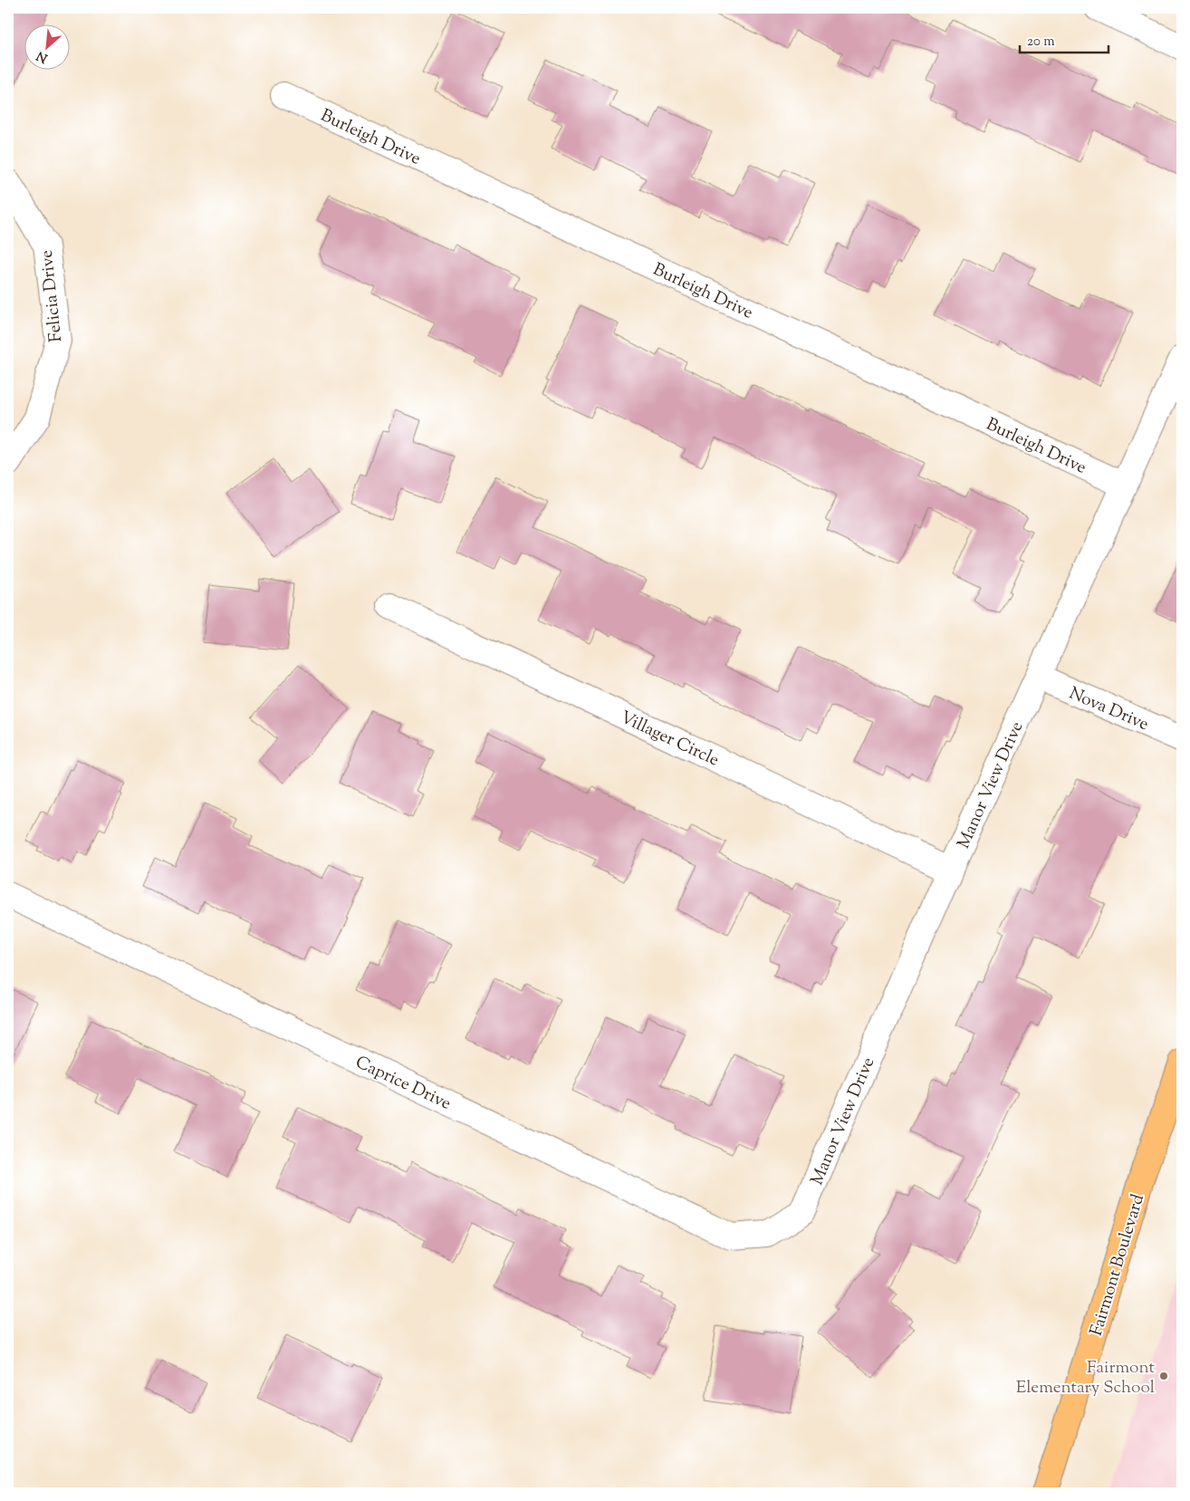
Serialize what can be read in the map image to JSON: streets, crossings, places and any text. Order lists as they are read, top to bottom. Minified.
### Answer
{"streets":{"main road":["Fairmont Boulevard"],"street":["Burleigh Drive","Felicia Drive","Nova Drive","Villager Circle","Manor View Drive","Caprice Drive"]},"crossings":[["Burleigh Drive","Manor View Drive"],["Nova Drive","Manor View Drive"],["Villager Circle","Manor View Drive"],["Manor View Drive","Caprice Drive"]],"places":["Fairmont Elementary School"],"scale_bar":"20 m","north":"bottom left"}
